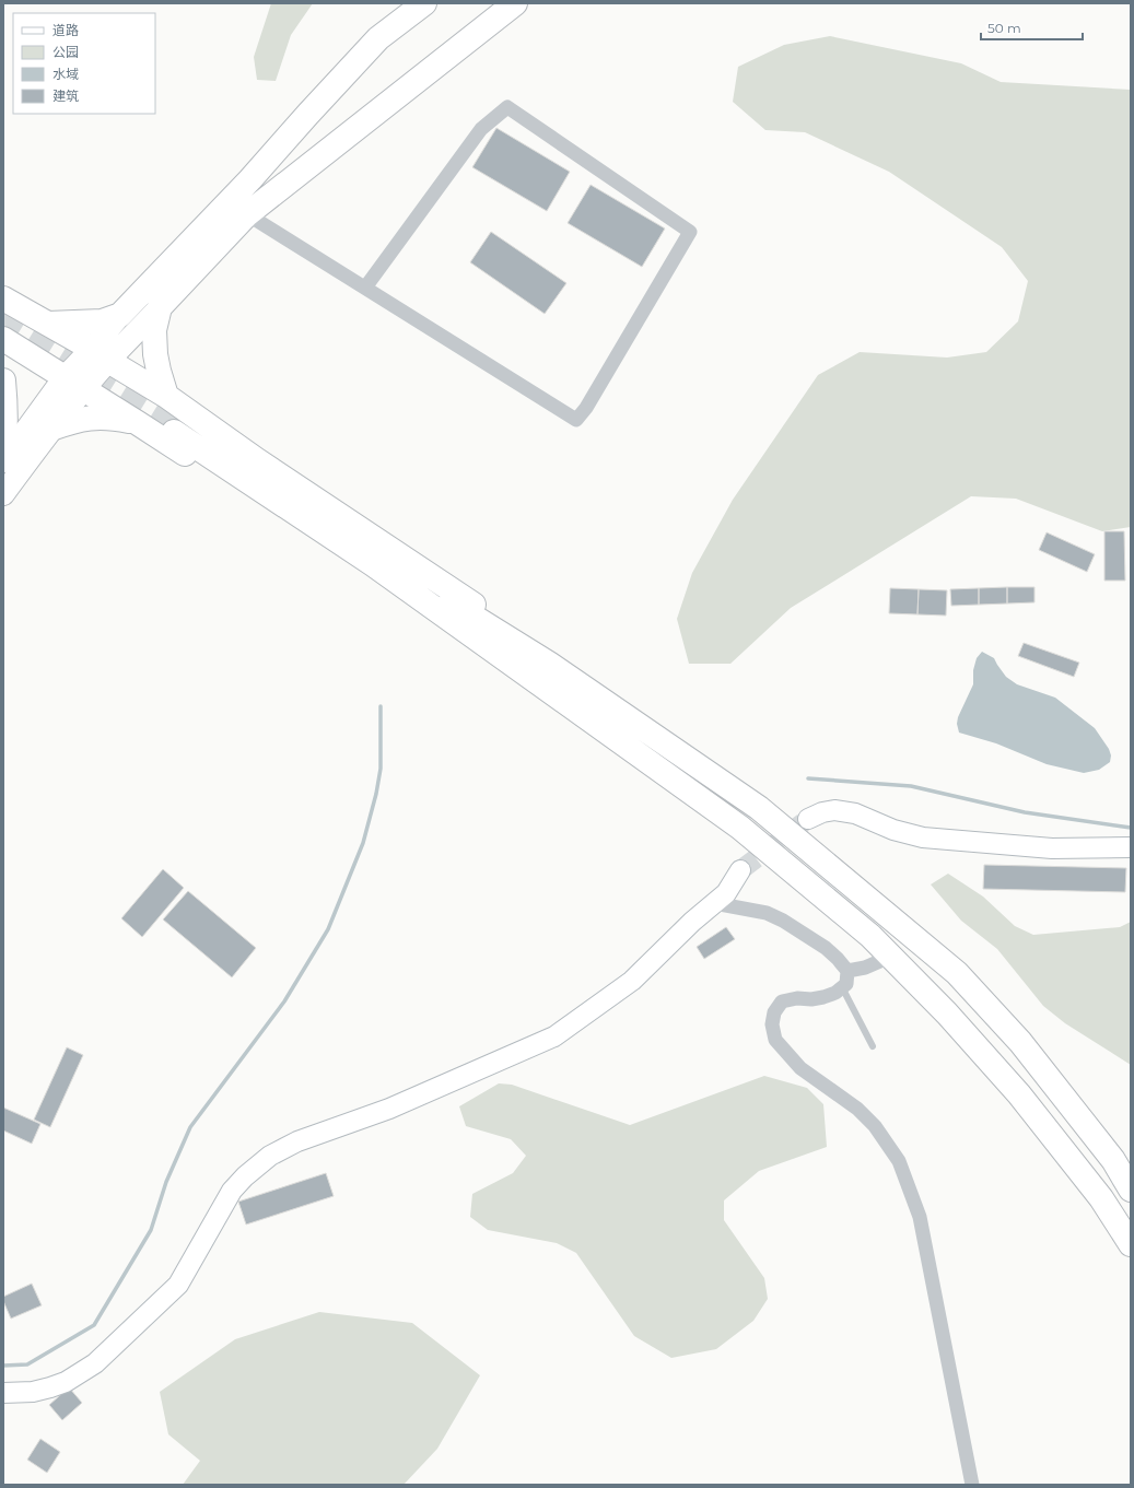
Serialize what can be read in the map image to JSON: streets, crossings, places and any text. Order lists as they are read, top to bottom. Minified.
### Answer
{"legend":["道路","公园","水域","建筑"],"scale_bar":"50 m"}
